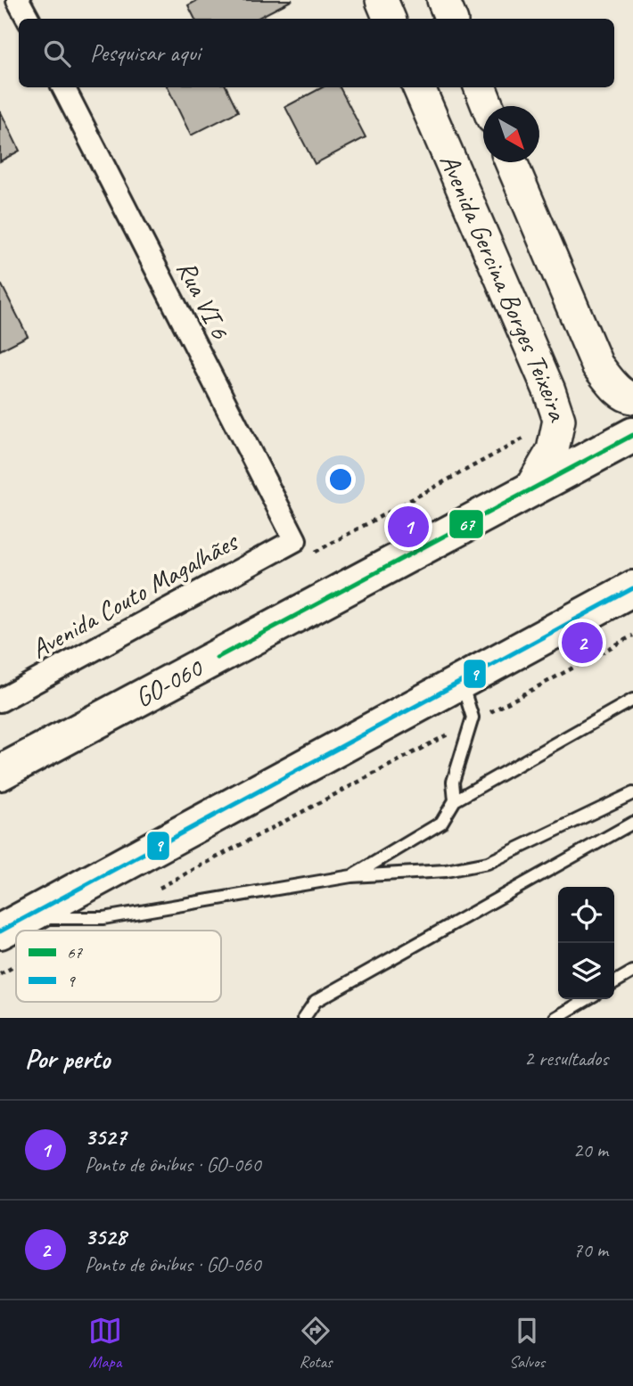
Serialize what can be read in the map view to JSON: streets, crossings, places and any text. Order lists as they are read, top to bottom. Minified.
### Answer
{"streets":{"main road":["Avenida Gercina Borges Teixeira","GO-060"],"street":["Rua VI 6","Avenida Couto Magalhães"]},"crossings":[["Avenida Gercina Borges Teixeira","GO-060"],["Rua VI 6","Avenida Couto Magalhães"]],"lines":["transit line 67","transit line 9"],"legend":["67","9"],"north":"bottom right","page":{"search":"Pesquisar aqui","pins":["1","2"],"heading":["Por perto","2 resultados"],"list":[{"mark":"1","name":"3527","note":"Ponto de ônibus · GO-060","value":"20 m"},{"mark":"2","name":"3528","note":"Ponto de ônibus · GO-060","value":"70 m"}],"nav":["Mapa","Rotas","Salvos"]}}
